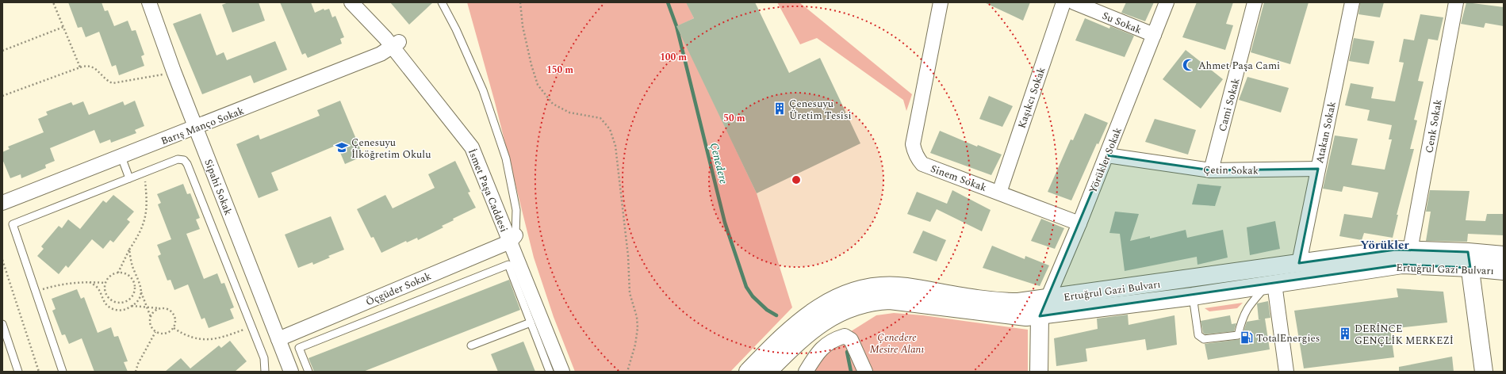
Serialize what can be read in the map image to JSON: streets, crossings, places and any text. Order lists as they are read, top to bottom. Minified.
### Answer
{"streets":{"main road":["Ertuğrul Gazi Bulvarı"],"street":["Su Sokak","Kaşıkcı Sokak","Cami Sokak","Barış Manço Sokak","Cenk Sokak","Atakan Sokak","Yörükler Sokak","Çetin Sokak","Sinem Sokak","Sipahi Sokak","İsmet Paşa Caddesi","Öçgüder Sokak"]},"crossings":[["Su Sokak","Yörükler Sokak"],["Kaşıkcı Sokak","Sinem Sokak"],["Cami Sokak","Çetin Sokak"],["Barış Manço Sokak","Sipahi Sokak"],["Barış Manço Sokak","İsmet Paşa Caddesi"],["Cenk Sokak","Ertuğrul Gazi Bulvarı"],["Atakan Sokak","Çetin Sokak"],["Atakan Sokak","Ertuğrul Gazi Bulvarı"],["Yörükler Sokak","Çetin Sokak"],["Yörükler Sokak","Sinem Sokak"],["Yörükler Sokak","Ertuğrul Gazi Bulvarı"],["Sipahi Sokak","Öçgüder Sokak"],["İsmet Paşa Caddesi","Öçgüder Sokak"]],"districts":["Yörükler"],"water":["Çenedere"],"parks":["Çenedere Mesire Alanı"],"places":{"mosque":["Ahmet Paşa Cami"],"building":["Çenesuyu Üretim Tesisi","DERİNCE GENÇLİK MERKEZİ"],"school or university":["Çenesuyu İlköğretim Okulu"],"fuel station":["TotalEnergies"]},"rings":["100 m","150 m","50 m"]}
